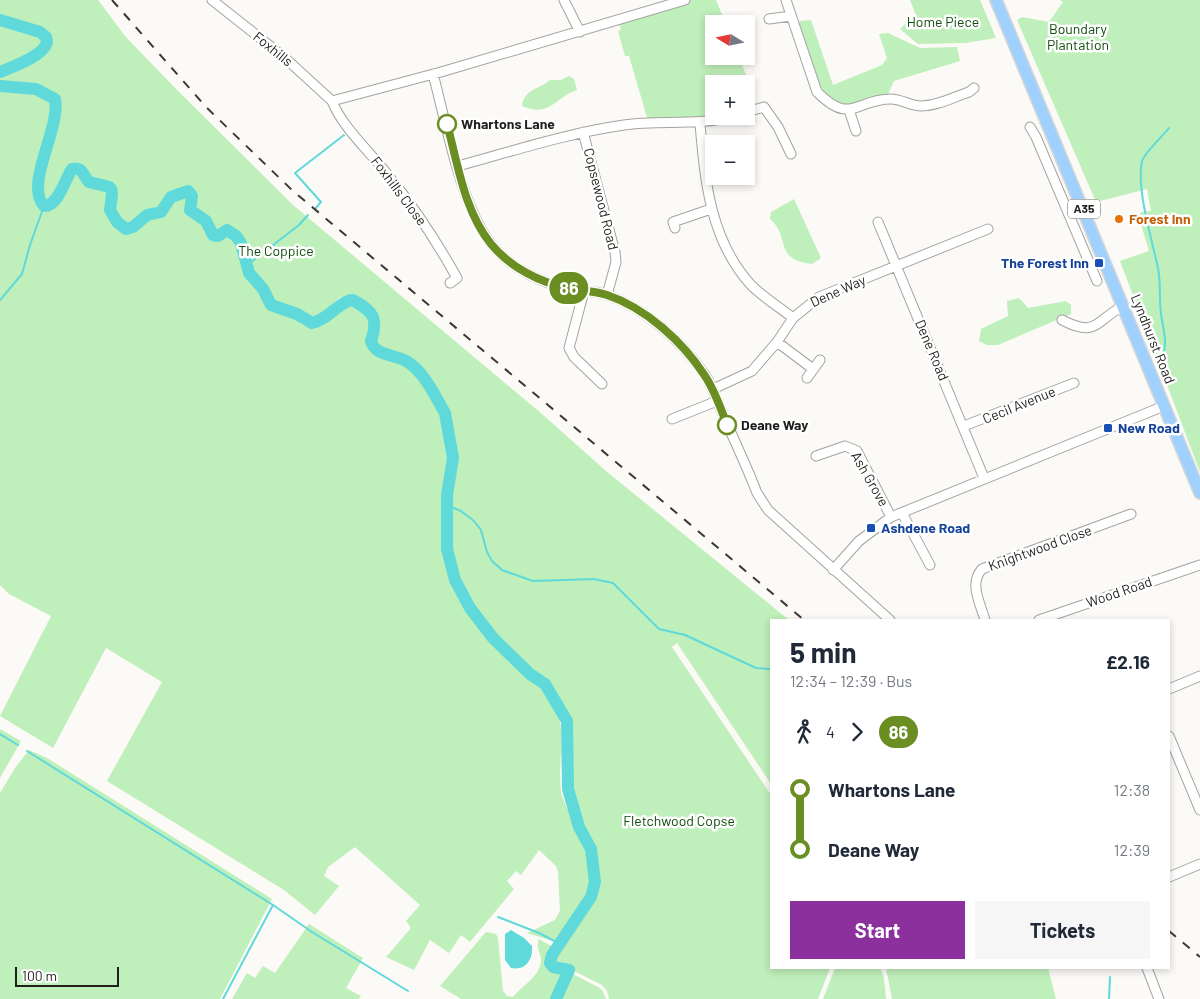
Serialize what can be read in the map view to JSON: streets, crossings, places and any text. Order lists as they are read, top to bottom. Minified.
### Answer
{"streets":{"main road":["A35","Lyndhurst Road"],"street":["Foxhills","Foxhills Close","Copsewood Road","Dene Way","Dene Road","Cecil Avenue","Ash Grove","Knightwood Close","Wood Road"]},"crossings":[["Foxhills","Foxhills Close"],["Dene Way","Dene Road"],["Dene Road","Cecil Avenue"]],"parks":["Home Piece","Boundary Plantation","The Coppice","Fletchwood Copse"],"places":{"other":["Whartons Lane","Forest Inn","Deane Way"],"transit":["The Forest Inn","New Road","Ashdene Road"]},"lines":["bus line 86"],"scale_bar":"100 m","north":"left","page":{"on_map":"86","map_buttons":["+","−"],"heading":["5 min","12:34 – 12:39 · Bus","£2.16"],"legs":["4","86"],"list":[{"name":"Whartons Lane","value":"12:38"},{"name":"Deane Way","value":"12:39"}],"buttons":["Start","Tickets"],"scale":"100 m"}}
